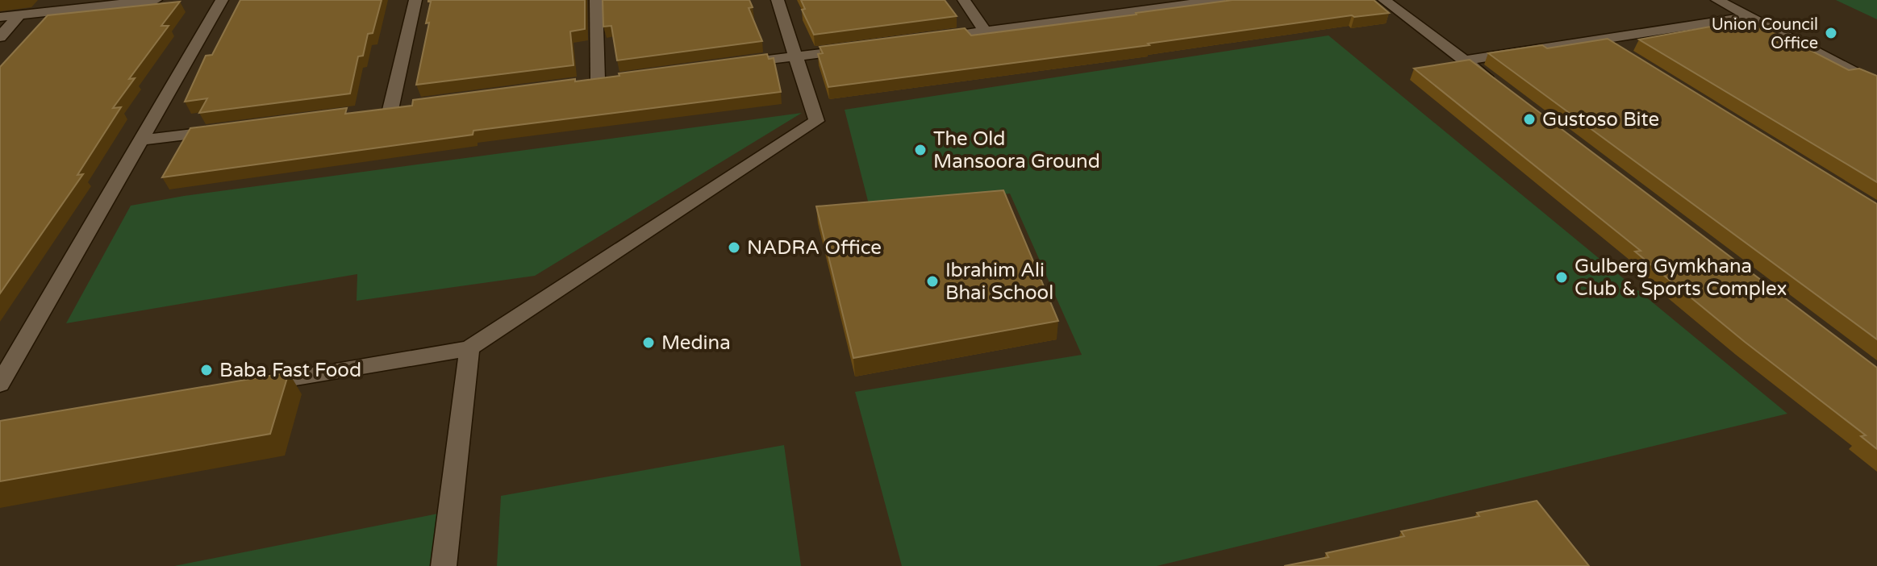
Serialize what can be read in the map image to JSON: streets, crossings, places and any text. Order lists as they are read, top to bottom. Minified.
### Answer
{"places":["Union Council Office","Gustoso Bite","The Old Mansoora Ground","NADRA Office","Gulberg Gymkhana Club & Sports Complex","Ibrahim Ali Bhai School","Medina","Baba Fast Food"]}
